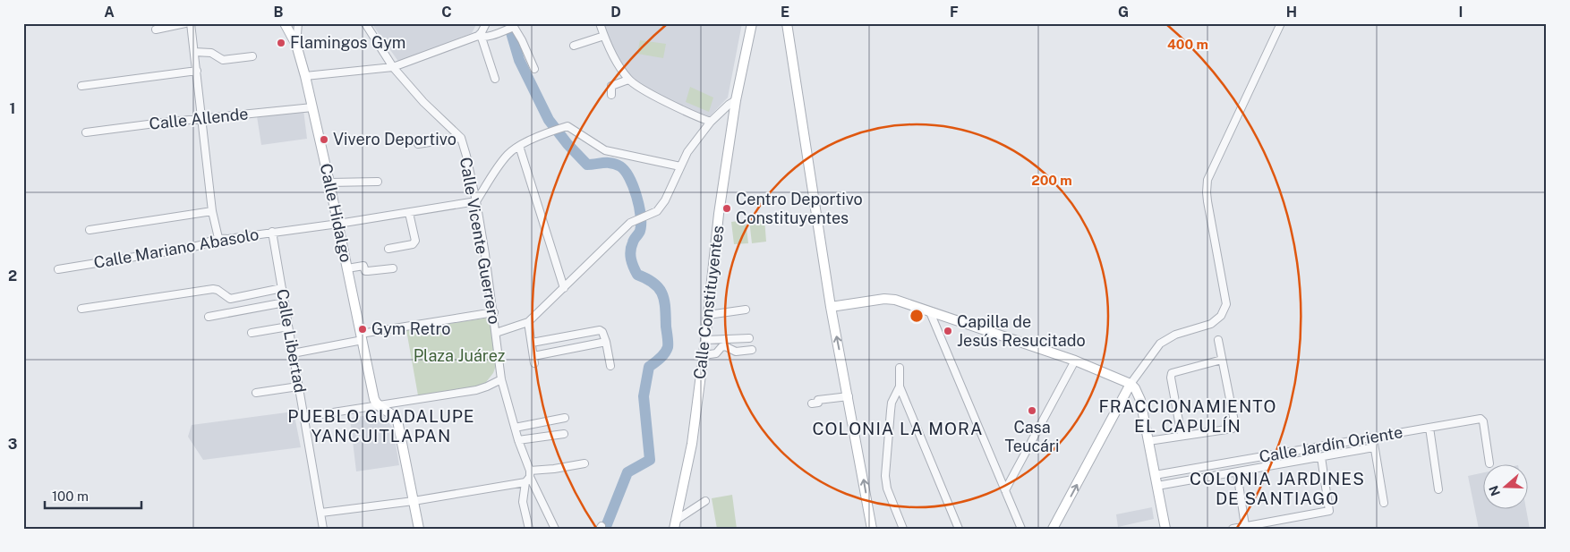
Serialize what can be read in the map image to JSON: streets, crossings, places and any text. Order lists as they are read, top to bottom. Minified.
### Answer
{"streets":{"main road":["Calle Hidalgo","Calle Constituyentes"],"street":["Calle Allende","Calle Vicente Guerrero","Calle Mariano Abasolo","Calle Libertad","Calle Jardín Oriente"]},"crossings":[["Calle Allende","Calle Hidalgo"],["Calle Hidalgo","Calle Mariano Abasolo"],["Calle Vicente Guerrero","Calle Mariano Abasolo"],["Calle Mariano Abasolo","Calle Libertad"]],"districts":["FRACCIONAMIENTO EL CAPULÍN","PUEBLO GUADALUPE YANCUITLAPAN","COLONIA LA MORA","COLONIA JARDINES DE SANTIAGO"],"parks":["Plaza Juárez"],"places":["Flamingos Gym","Vivero Deportivo","Centro Deportivo Constituyentes","Gym Retro","Capilla de Jesús Resucitado","Casa Teucári"],"scale_bar":"100 m","north":"left","grid":{"columns":["A","B","C","D","E","F","G","H","I"],"rows":["1","2","3"]},"rings":["400 m","200 m"]}
